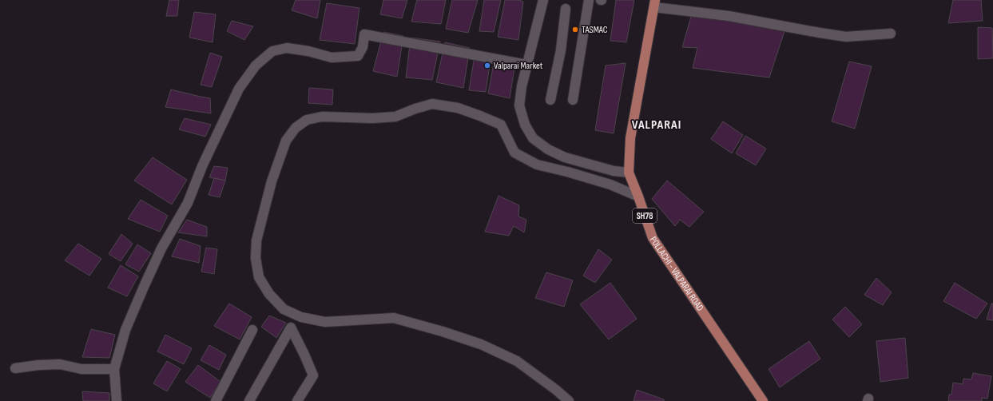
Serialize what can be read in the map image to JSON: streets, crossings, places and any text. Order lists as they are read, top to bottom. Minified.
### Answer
{"streets":{"main road":["SH78","POLLACHI - VALPARAI ROAD"]},"districts":["VALPARAI"],"places":["TASMAC","Valparai Market"]}
